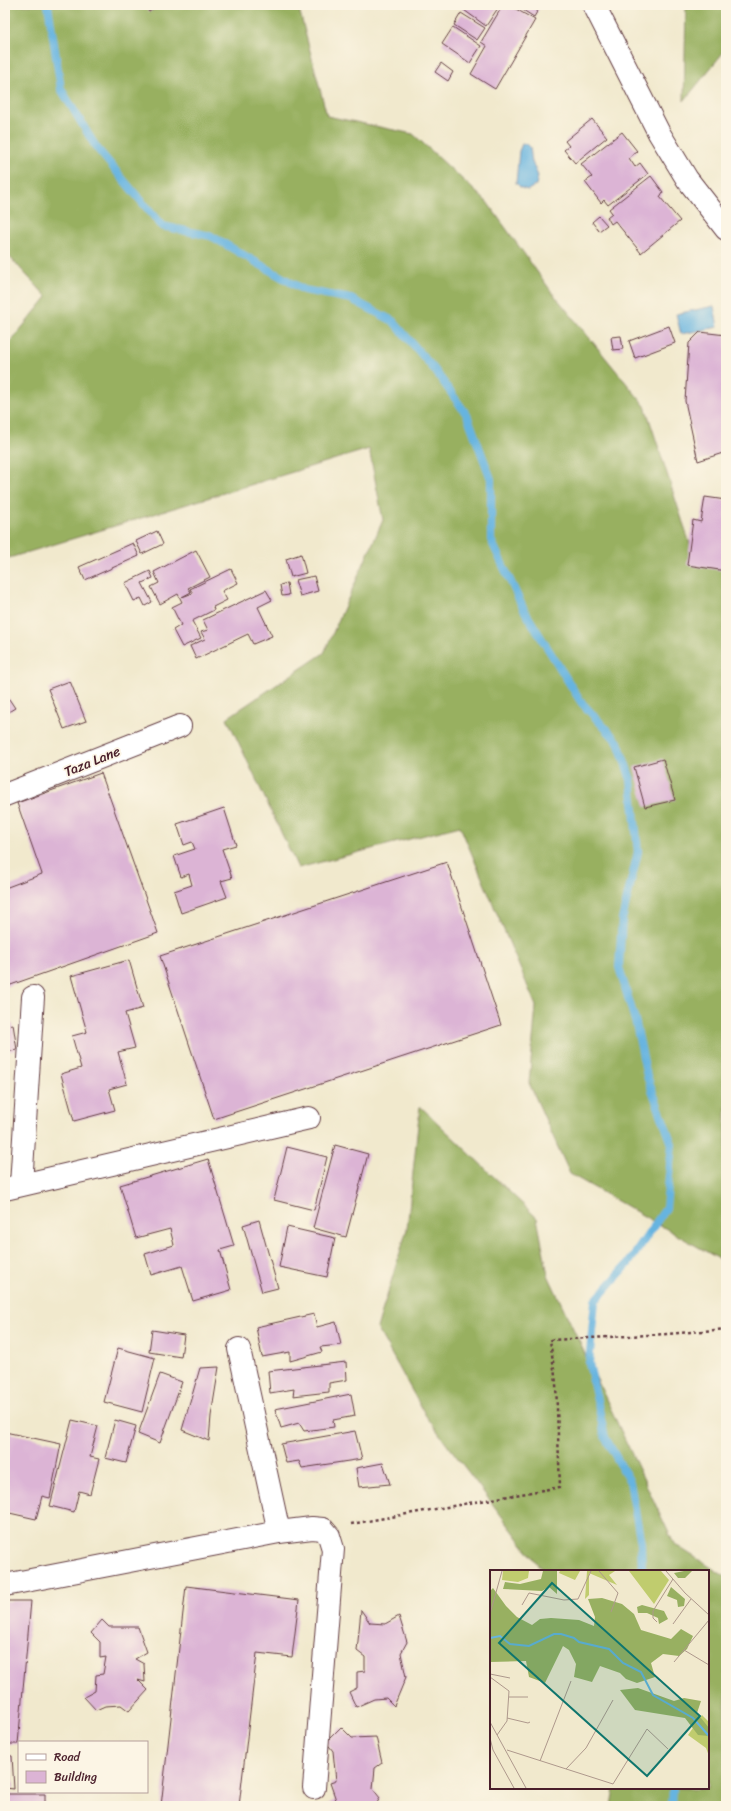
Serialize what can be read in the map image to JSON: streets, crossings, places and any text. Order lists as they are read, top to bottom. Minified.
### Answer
{"streets":{"street":["Taza Lane"]},"legend":["Road","Building"]}
